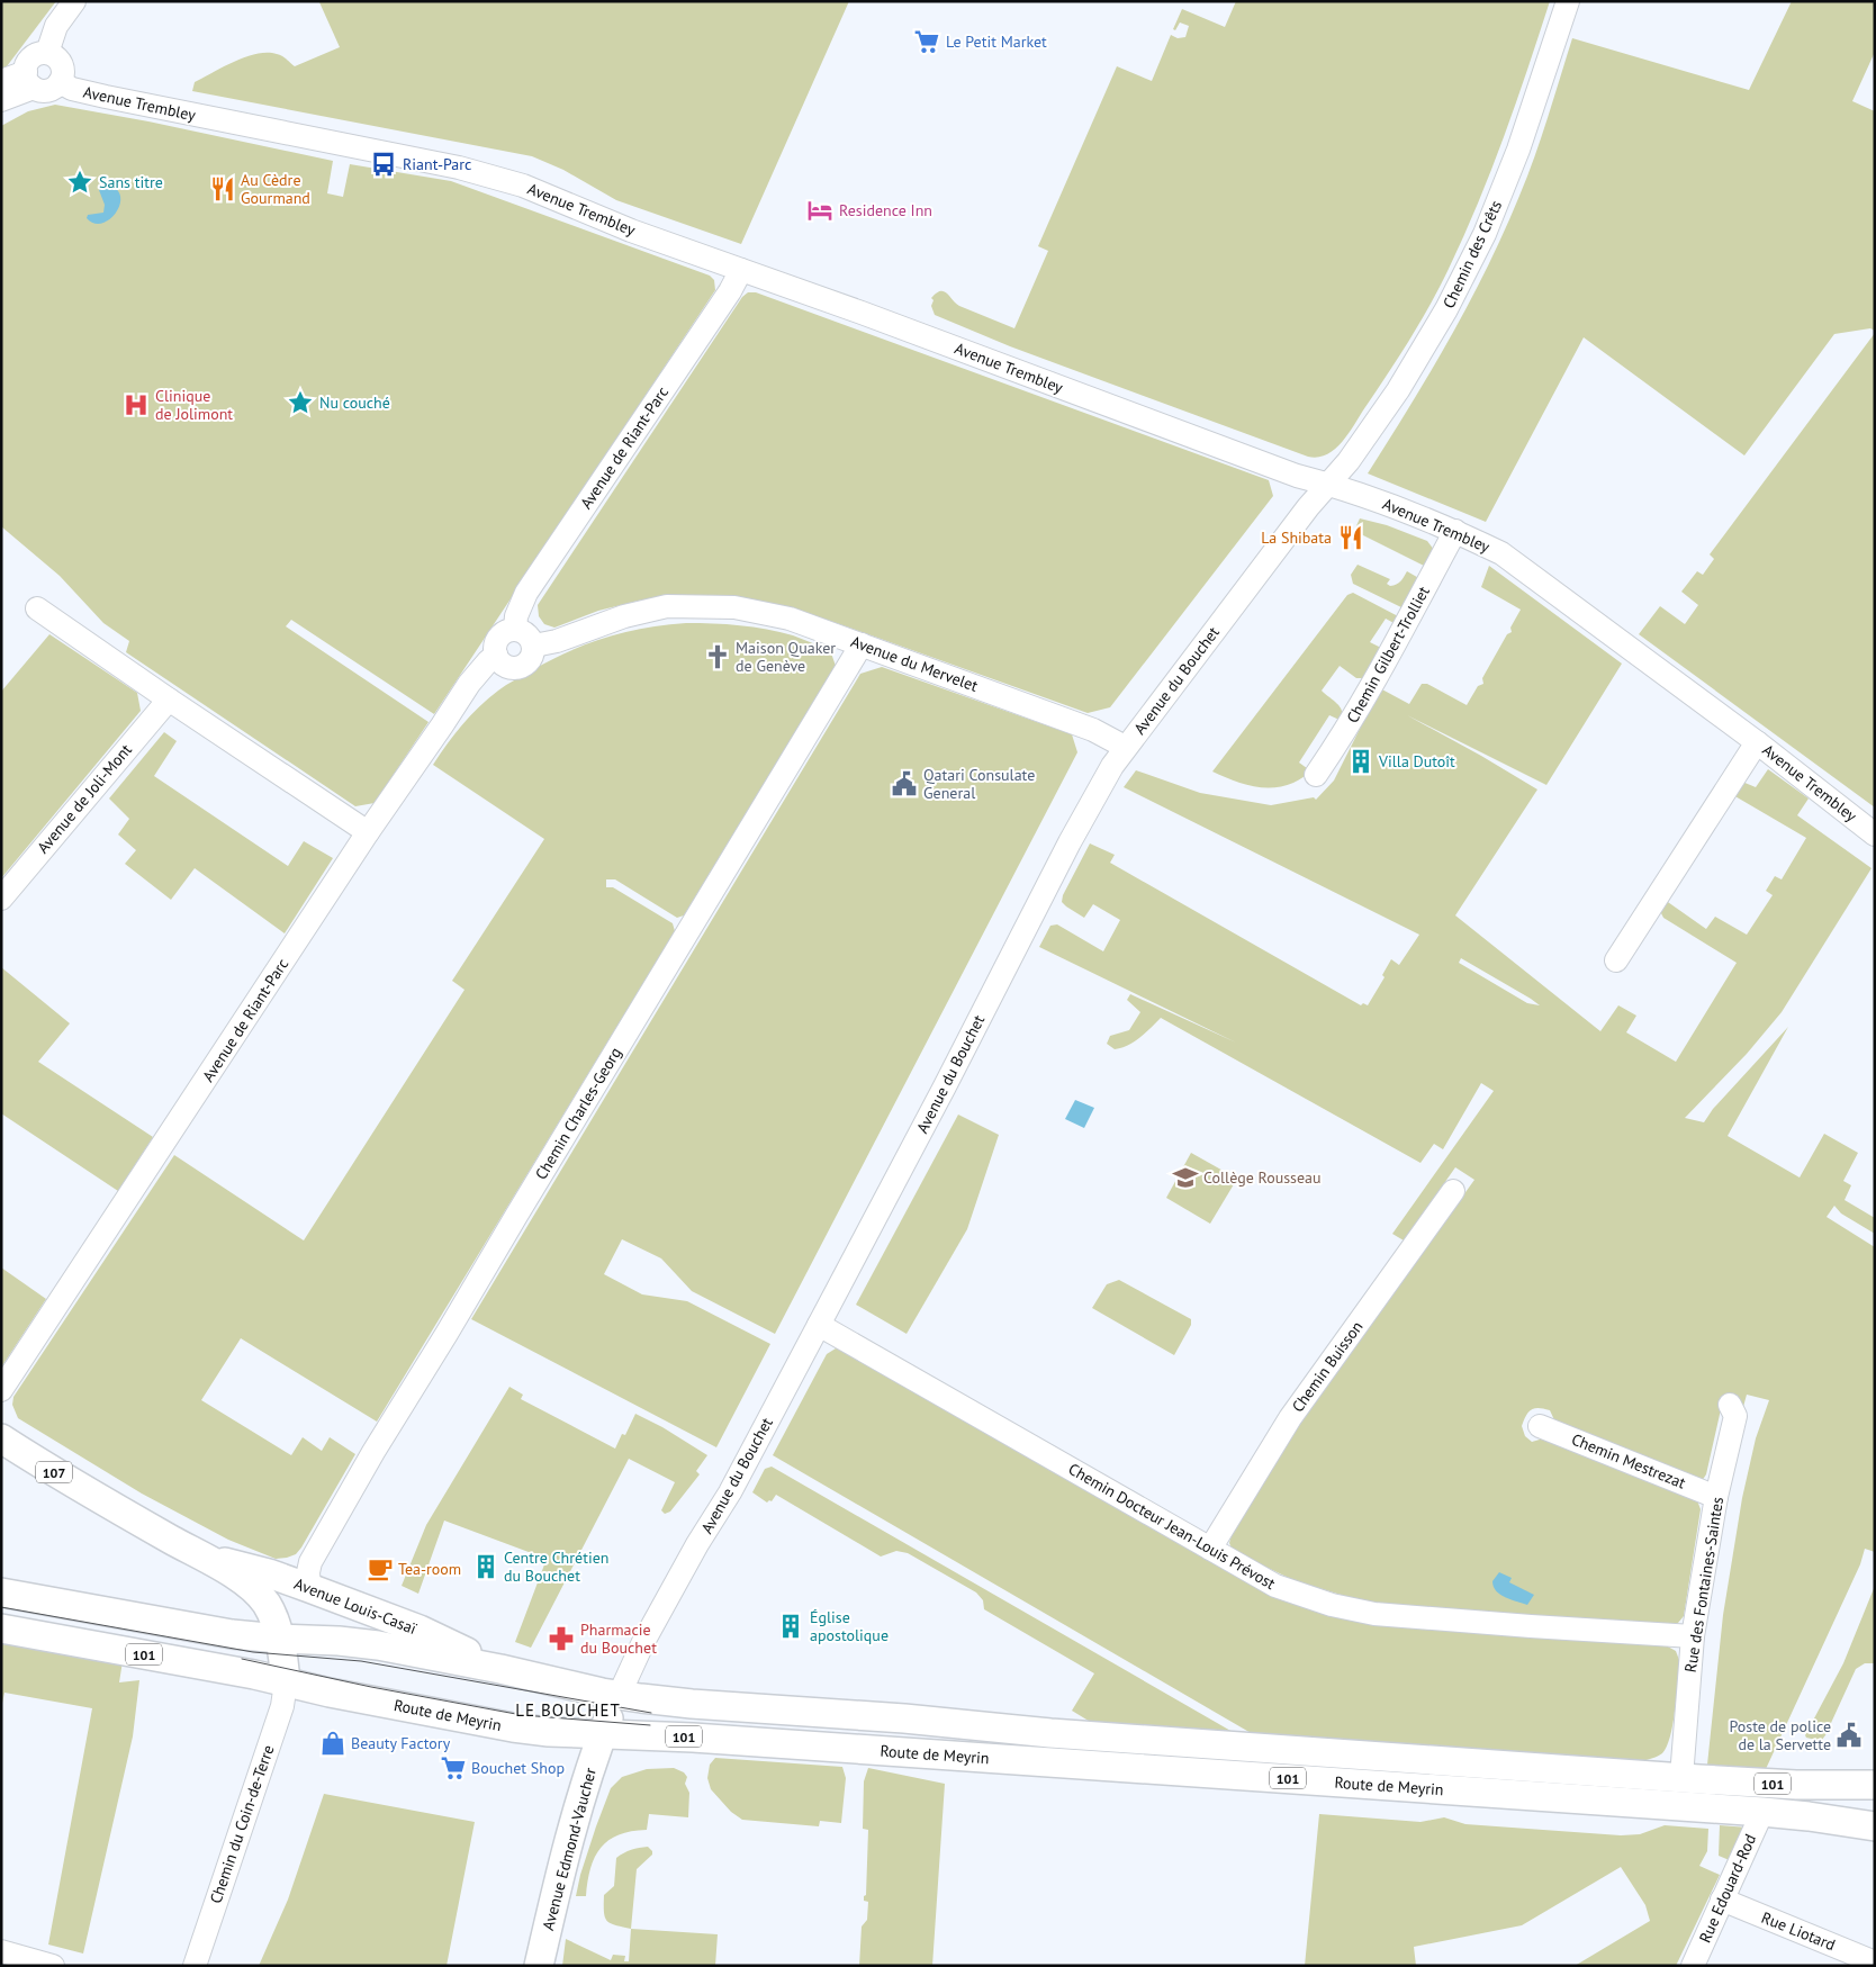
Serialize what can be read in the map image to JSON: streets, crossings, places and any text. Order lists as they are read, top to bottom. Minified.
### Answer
{"streets":{"main road":["107","Avenue Louis-Casaï","101","Route de Meyrin","Avenue Edmond-Vaucher"],"street":["Avenue Trembley","Chemin des Crêts","Avenue de Riant-Parc","Chemin Gilbert-Trolliet","Avenue du Mervelet","Avenue du Bouchet","Avenue de Joli-Mont","Chemin Charles-Georg","Chemin Buisson","Chemin Mestrezat","Chemin Docteur Jean-Louis Prévost","Rue des Fontaines-Saintes","Chemin du Coin-de-Terre","Rue Edouard-Rod","Rue Liotard"]},"crossings":[["Avenue Trembley","Chemin des Crêts"],["Avenue Trembley","Avenue de Riant-Parc"],["Avenue Trembley","Chemin Gilbert-Trolliet"],["Avenue Trembley","Avenue du Bouchet"],["Chemin des Crêts","Avenue du Bouchet"],["Avenue de Riant-Parc","Avenue du Mervelet"],["Avenue du Mervelet","Avenue du Bouchet"],["Avenue du Mervelet","Chemin Charles-Georg"],["Avenue du Bouchet","Chemin Docteur Jean-Louis Prévost"],["Avenue du Bouchet","Route de Meyrin"],["Avenue du Bouchet","Avenue Edmond-Vaucher"],["Chemin Charles-Georg","Avenue Louis-Casaï"],["Chemin Buisson","Chemin Docteur Jean-Louis Prévost"],["Chemin Mestrezat","Rue des Fontaines-Saintes"],["Chemin Docteur Jean-Louis Prévost","Rue des Fontaines-Saintes"],["Rue des Fontaines-Saintes","Route de Meyrin"],["Avenue Louis-Casaï","Route de Meyrin"],["Avenue Louis-Casaï","Chemin du Coin-de-Terre"],["Route de Meyrin","Chemin du Coin-de-Terre"],["Route de Meyrin","Avenue Edmond-Vaucher"],["Route de Meyrin","Rue Edouard-Rod"],["Rue Edouard-Rod","Rue Liotard"]],"districts":["LE BOUCHET"],"places":{"supermarket":["Le Petit Market","Bouchet Shop"],"bus stop":["Riant-Parc"],"place":["Sans titre","Nu couché"],"restaurant":["Au Cèdre Gourmand","La Shibata"],"hotel":["Residence Inn"],"hospital":["Clinique de Jolimont"],"church":["Maison Quaker de Genève"],"building":["Villa Dutoît","Centre Chrétien du Bouchet","Église apostolique"],"public building":["Qatari Consulate General","Poste de police de la Servette"],"school or university":["Collège Rousseau"],"cafe":["Tea-room"],"pharmacy":["Pharmacie du Bouchet"],"shop":["Beauty Factory"]}}
